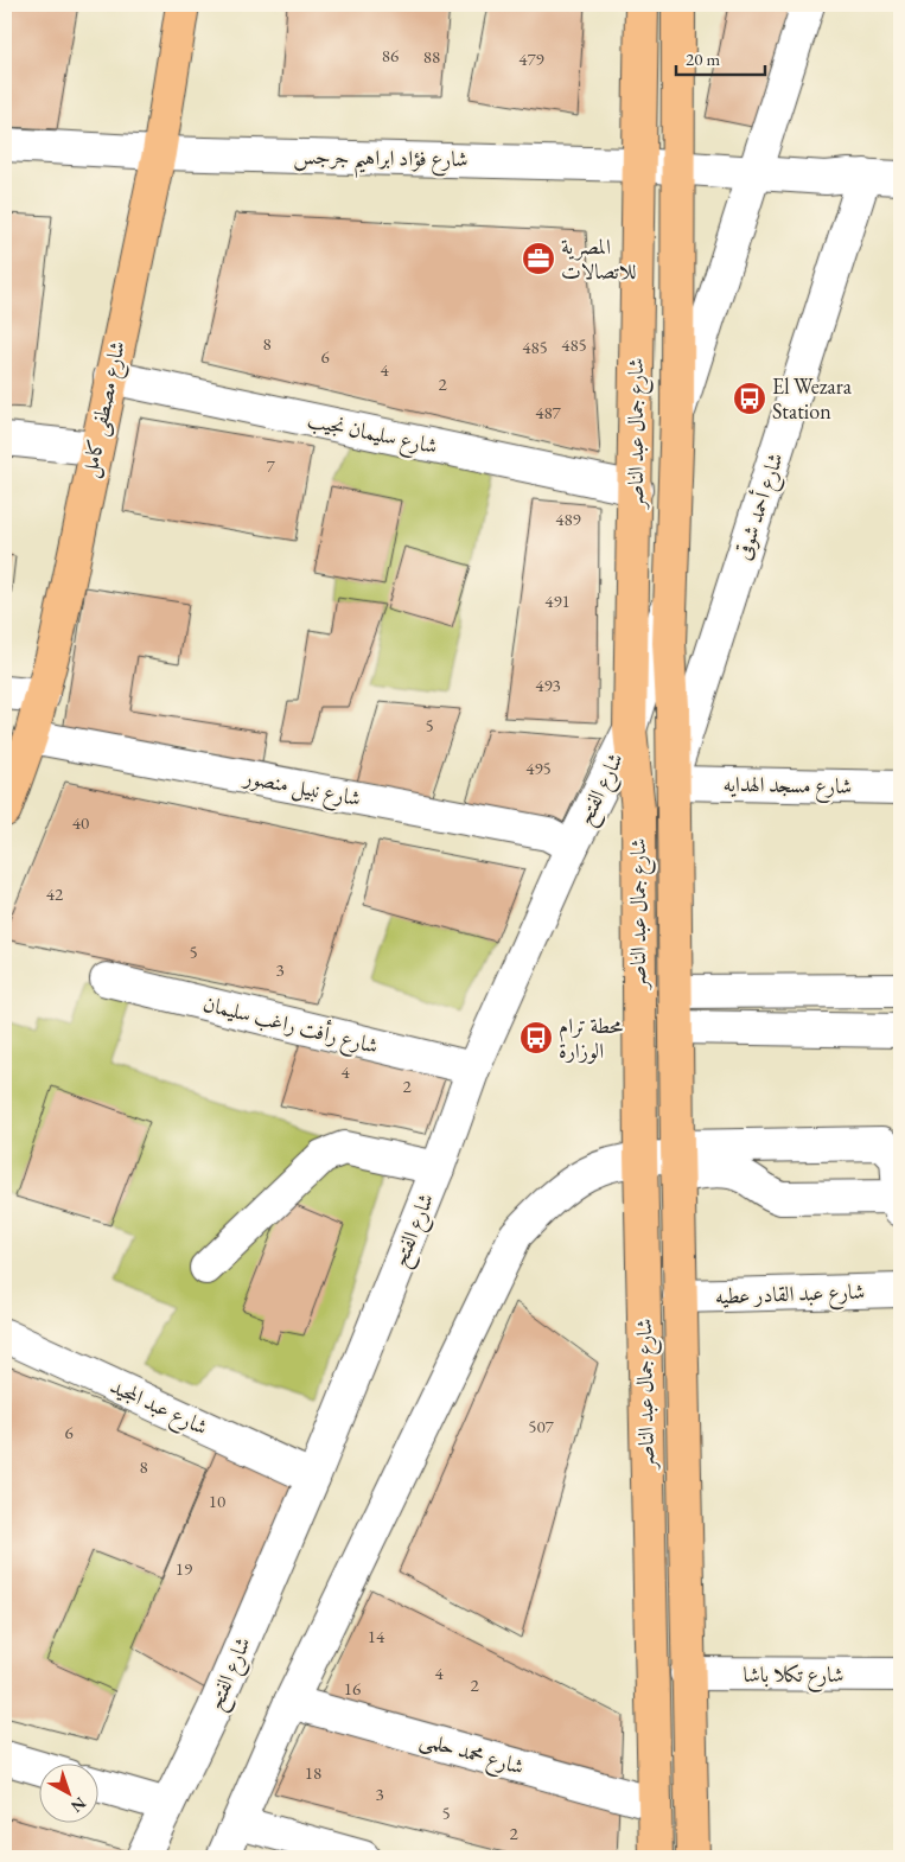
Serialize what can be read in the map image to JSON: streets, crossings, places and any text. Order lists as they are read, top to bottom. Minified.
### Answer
{"streets":{"main road":["شارع مصطفى كامل","شارع جمال عبد الناصر"],"street":["شارع فؤاد ابراهيم جرجس","شارع سليمان نجيب","شارع أحمد شوقى","شارع مسجد الهدايه","شارع نبيل منصور","شارع الفتح","شارع رأفت راغب سليمان","شارع عبد القادر عطيه","شارع عبد المجيد","شارع تكلا باشا","شارع محمد حلمى"]},"crossings":[["شارع فؤاد ابراهيم جرجس","شارع مصطفى كامل"],["شارع فؤاد ابراهيم جرجس","شارع جمال عبد الناصر"],["شارع فؤاد ابراهيم جرجس","شارع أحمد شوقى"],["شارع مصطفى كامل","شارع سليمان نجيب"],["شارع مصطفى كامل","شارع نبيل منصور"],["شارع سليمان نجيب","شارع جمال عبد الناصر"],["شارع جمال عبد الناصر","شارع أحمد شوقى"],["شارع جمال عبد الناصر","شارع مسجد الهدايه"],["شارع جمال عبد الناصر","شارع الفتح"],["شارع جمال عبد الناصر","شارع عبد القادر عطيه"],["شارع جمال عبد الناصر","شارع تكلا باشا"],["شارع جمال عبد الناصر","شارع محمد حلمى"],["شارع أحمد شوقى","شارع مسجد الهدايه"],["شارع نبيل منصور","شارع الفتح"],["شارع الفتح","شارع رأفت راغب سليمان"],["شارع الفتح","شارع عبد المجيد"]],"places":{"office":["المصرية للاتصالات"],"bus stop":["El Wezara Station","محطة ترام الوزارة"]},"house_numbers":["86","88","479","8","485","485","6","4","2","487","7","489","491","493","5","495","40","42","5","3","4","2","507","6","8","10","19","14","4","2","16","18","3","5","2"],"scale_bar":"20 m","north":"bottom right"}
